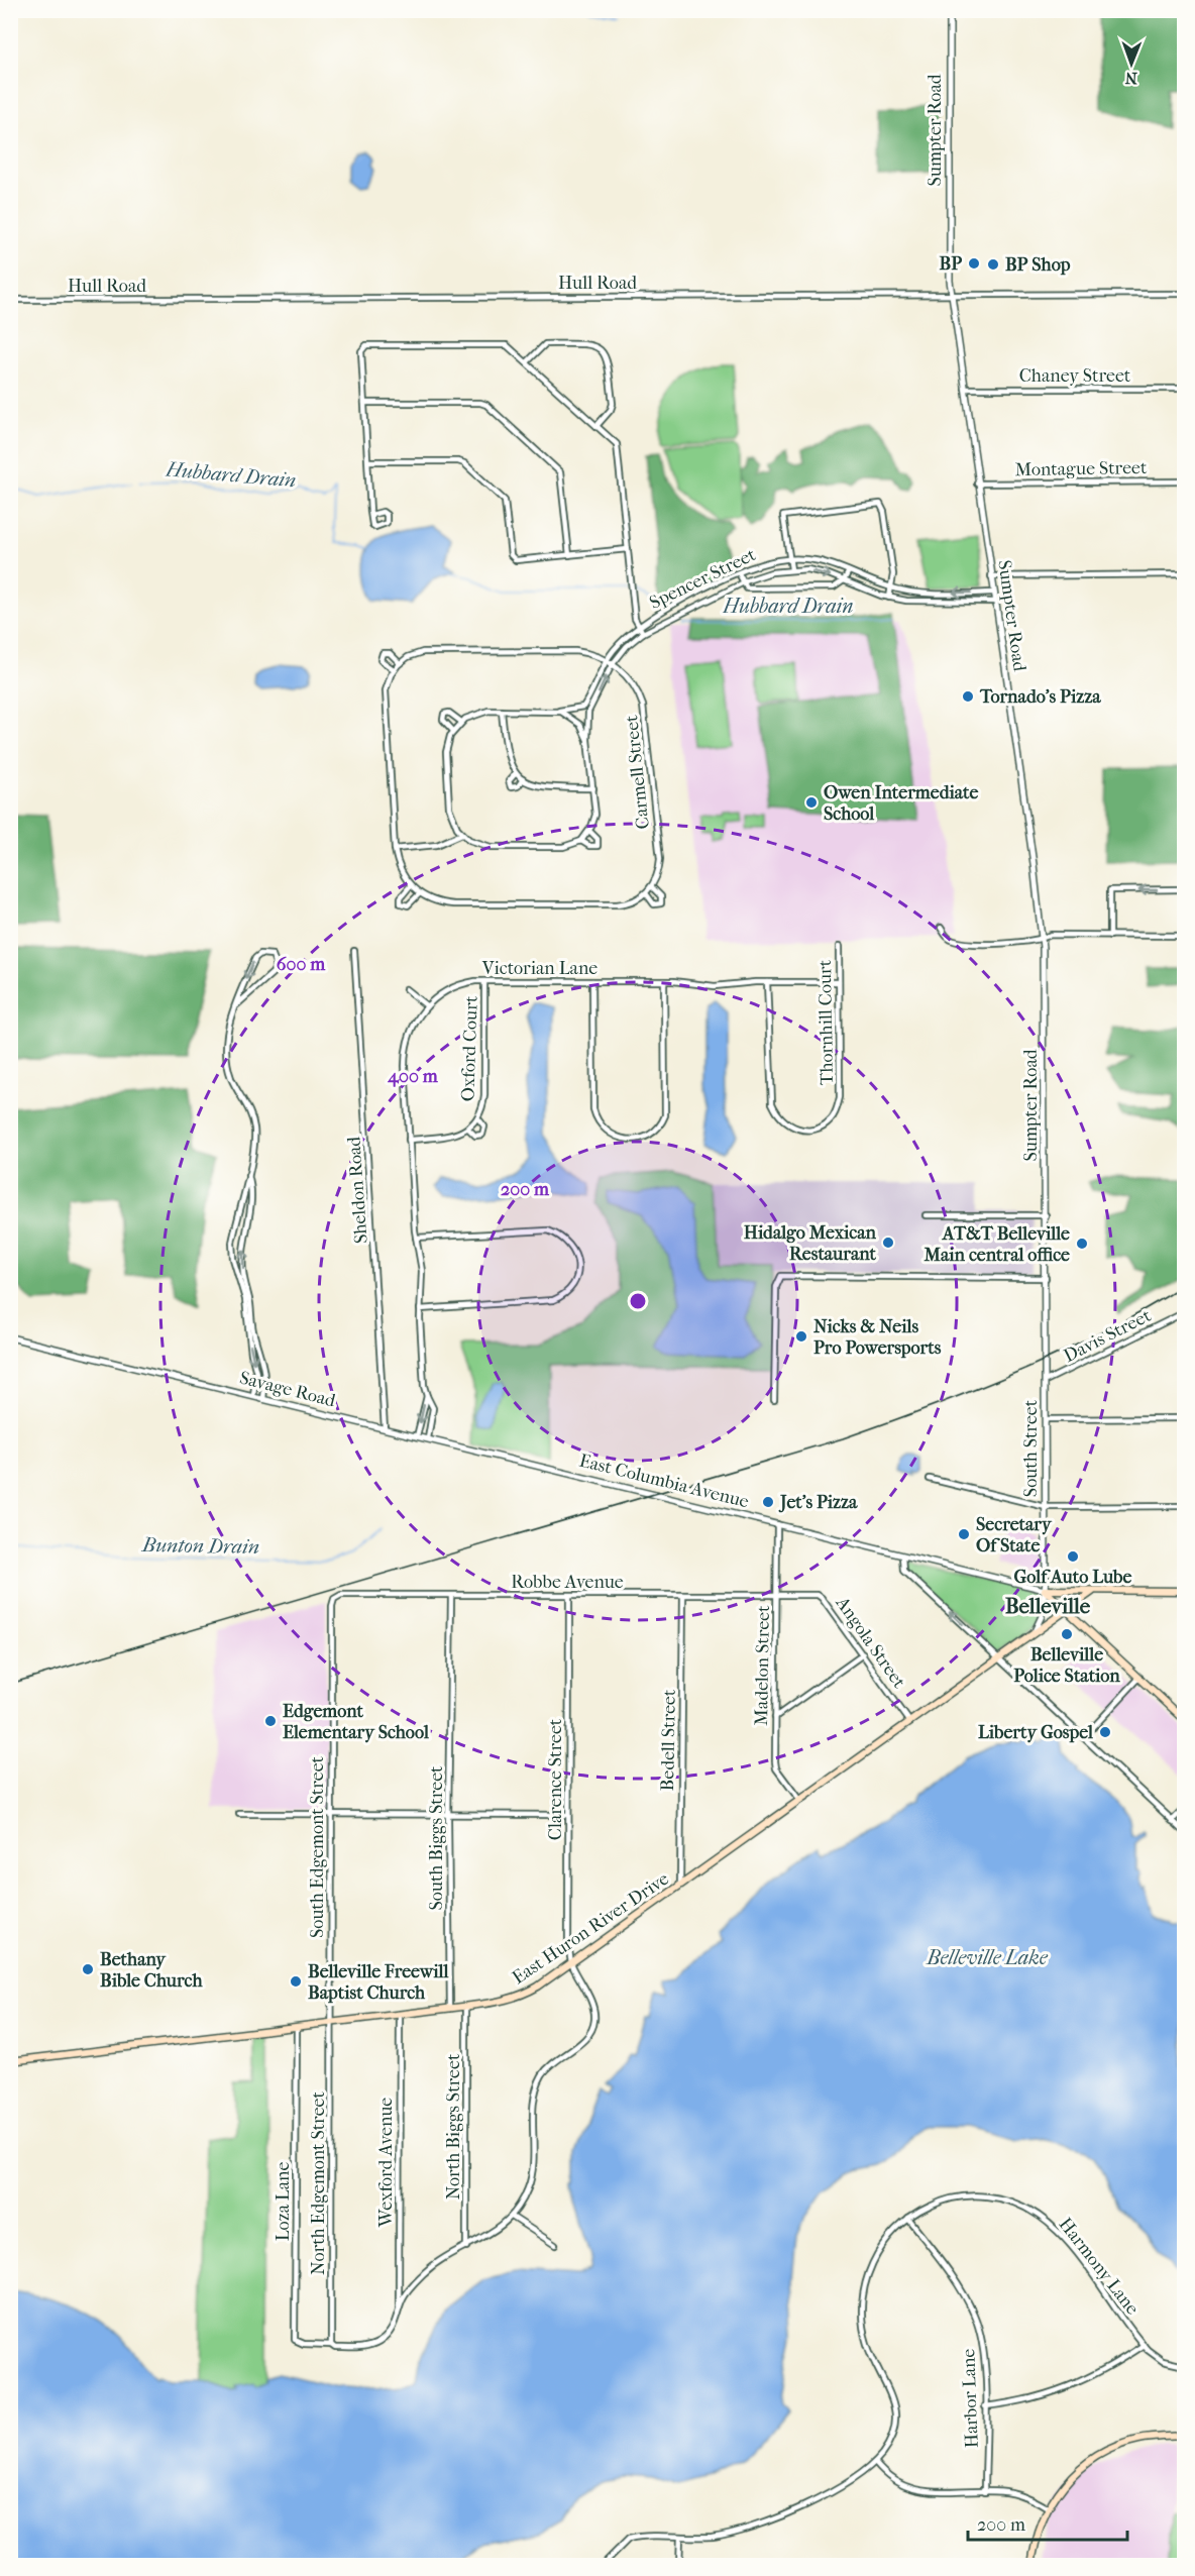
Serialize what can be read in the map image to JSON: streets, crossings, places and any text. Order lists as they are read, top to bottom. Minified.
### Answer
{"streets":{"main road":["East Huron River Drive"],"street":["Sumpter Road","Hull Road","Chaney Street","Montague Street","Spencer Street","Carmell Street","Victorian Lane","Thornhill Court","Oxford Court","Sheldon Road","Davis Street","Savage Road","South Street","East Columbia Avenue","Robbe Avenue","Angola Street","Madelon Street","Bedell Street","Clarence Street","South Biggs Street","South Edgemont Street","North Biggs Street","Wexford Avenue","North Edgemont Street","Loza Lane","Harmony Lane","Harbor Lane"]},"crossings":[["Sumpter Road","Hull Road"],["Sumpter Road","Chaney Street"],["Sumpter Road","Montague Street"],["Sumpter Road","Spencer Street"],["Sumpter Road","South Street"],["Spencer Street","Carmell Street"],["Victorian Lane","Thornhill Court"],["Victorian Lane","Oxford Court"],["Victorian Lane","Savage Road"],["Sheldon Road","Savage Road"],["Davis Street","South Street"],["Savage Road","East Columbia Avenue"],["South Street","East Columbia Avenue"],["South Street","East Huron River Drive"],["East Columbia Avenue","Madelon Street"],["Robbe Avenue","Angola Street"],["Robbe Avenue","Madelon Street"],["Robbe Avenue","Bedell Street"],["Robbe Avenue","Clarence Street"],["Robbe Avenue","South Biggs Street"],["Robbe Avenue","South Edgemont Street"],["Angola Street","East Huron River Drive"],["Madelon Street","East Huron River Drive"],["Bedell Street","East Huron River Drive"],["Clarence Street","East Huron River Drive"],["Clarence Street","Loza Lane"],["South Biggs Street","East Huron River Drive"],["South Edgemont Street","East Huron River Drive"],["South Edgemont Street","North Edgemont Street"],["East Huron River Drive","North Biggs Street"],["East Huron River Drive","Wexford Avenue"],["East Huron River Drive","North Edgemont Street"],["East Huron River Drive","Loza Lane"],["North Biggs Street","Loza Lane"],["Wexford Avenue","Loza Lane"],["North Edgemont Street","Loza Lane"],["Harmony Lane","Harbor Lane"]],"districts":["Belleville"],"water":["Hubbard Drain","Bunton Drain","Belleville Lake"],"places":["BP","BP Shop","Tornado's Pizza","Owen Intermediate School","Hidalgo Mexican Restaurant","AT&T Belleville Main central office","Nicks & Neils Pro Powersports","Jet's Pizza","Secretary Of State","Golf Auto Lube","Belleville Police Station","Edgemont Elementary School","Liberty Gospel","Bethany Bible Church","Belleville Freewill Baptist Church"],"scale_bar":"200 m","north":"bottom","rings":["600 m","400 m","200 m"]}
